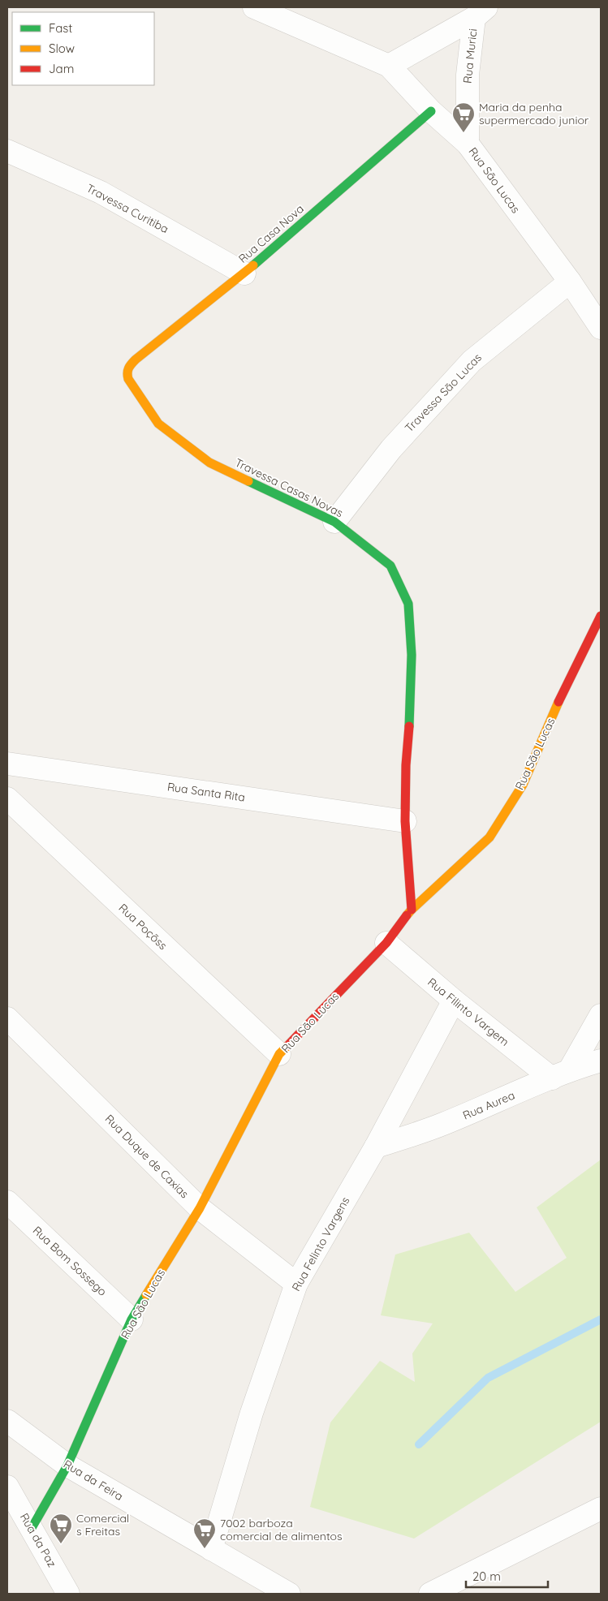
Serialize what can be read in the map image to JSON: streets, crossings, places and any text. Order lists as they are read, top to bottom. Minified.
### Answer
{"streets":{"street":["Rua Murici","Rua São Lucas","Travessa Curitiba","Rua Casa Nova","Travessa São Lucas","Travessa Casas Novas","Rua Santa Rita","Rua Poçõss","Rua Filinto Vargem","Rua Aurea","Rua Duque de Caxias","Rua Felinto Vargens","Rua Bom Sossego","Rua da Feira","Rua da Paz"]},"crossings":[["Rua Murici","Rua São Lucas"],["Rua São Lucas","Rua Casa Nova"],["Rua São Lucas","Travessa São Lucas"],["Rua São Lucas","Travessa Casas Novas"],["Rua São Lucas","Rua Poçõss"],["Rua São Lucas","Rua Filinto Vargem"],["Rua São Lucas","Rua Duque de Caxias"],["Rua São Lucas","Rua Bom Sossego"],["Rua São Lucas","Rua da Feira"],["Rua São Lucas","Rua da Paz"],["Travessa Curitiba","Rua Casa Nova"],["Rua Casa Nova","Travessa Casas Novas"],["Travessa São Lucas","Travessa Casas Novas"],["Travessa Casas Novas","Rua Santa Rita"],["Rua Filinto Vargem","Rua Aurea"],["Rua Filinto Vargem","Rua Felinto Vargens"],["Rua Aurea","Rua Felinto Vargens"],["Rua Duque de Caxias","Rua Felinto Vargens"],["Rua Felinto Vargens","Rua da Feira"]],"places":{"supermarket":["Maria da penha supermercado junior","Comercial s Freitas","7002 barboza comercial de alimentos"]},"legend":["Fast","Slow","Jam"],"scale_bar":"20 m"}
